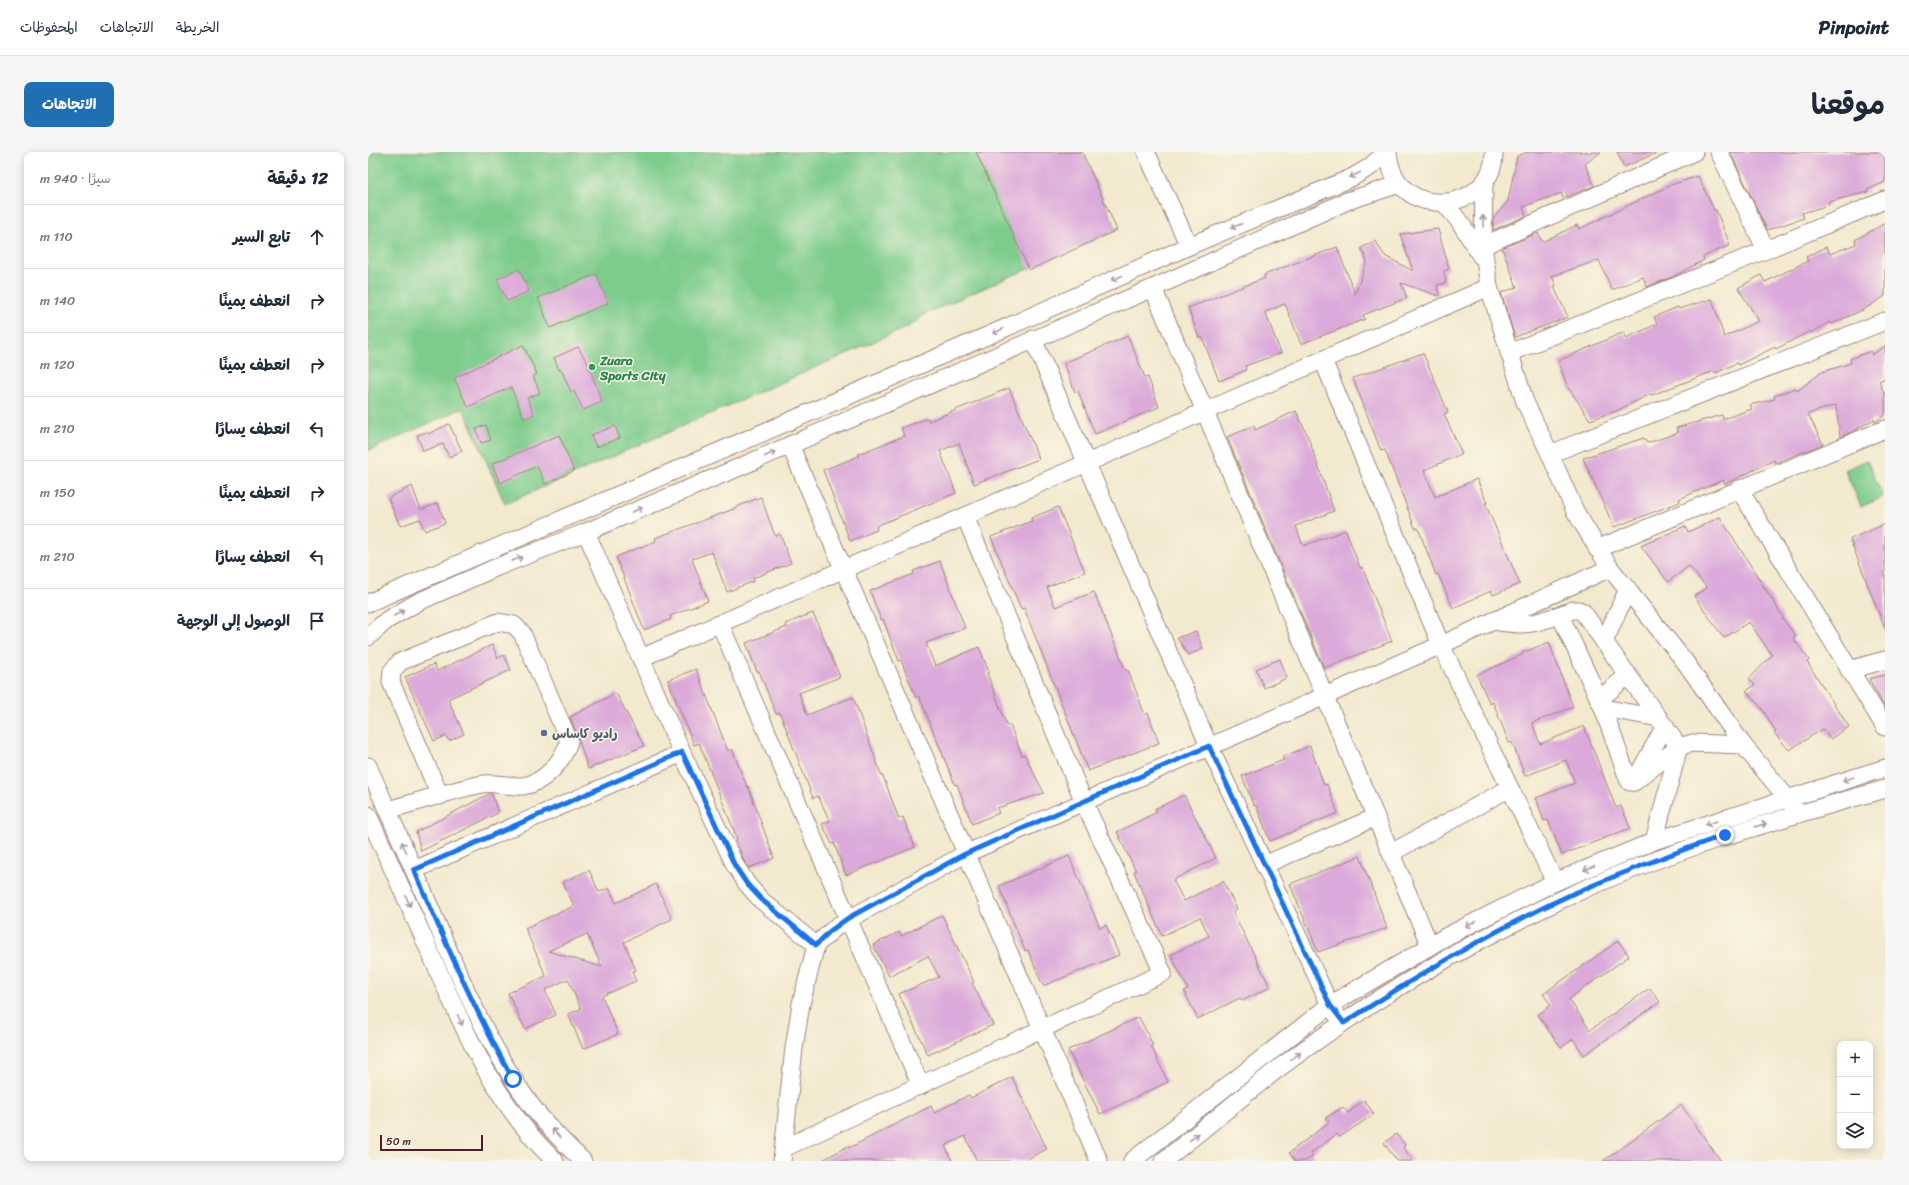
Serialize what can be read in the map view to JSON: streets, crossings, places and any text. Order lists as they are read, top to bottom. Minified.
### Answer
{"places":["Zuara Sports City","راديو كاساس"],"scale_bar":"50 m","page":{"header":"Pinpoint","nav":["الخريطة","الاتجاهات","المحفوظات"],"title":"موقعنا","buttons":"الاتجاهات","heading":["12 دقيقة","سيرًا · 940 m"],"list":[["تابع السير","110 m"],["انعطف يمينًا","140 m"],["انعطف يمينًا","120 m"],["انعطف يسارًا","210 m"],["انعطف يمينًا","150 m"],["انعطف يسارًا","210 m"],"الوصول إلى الوجهة"],"map_buttons":["+","−"],"scale":"50 m"}}
